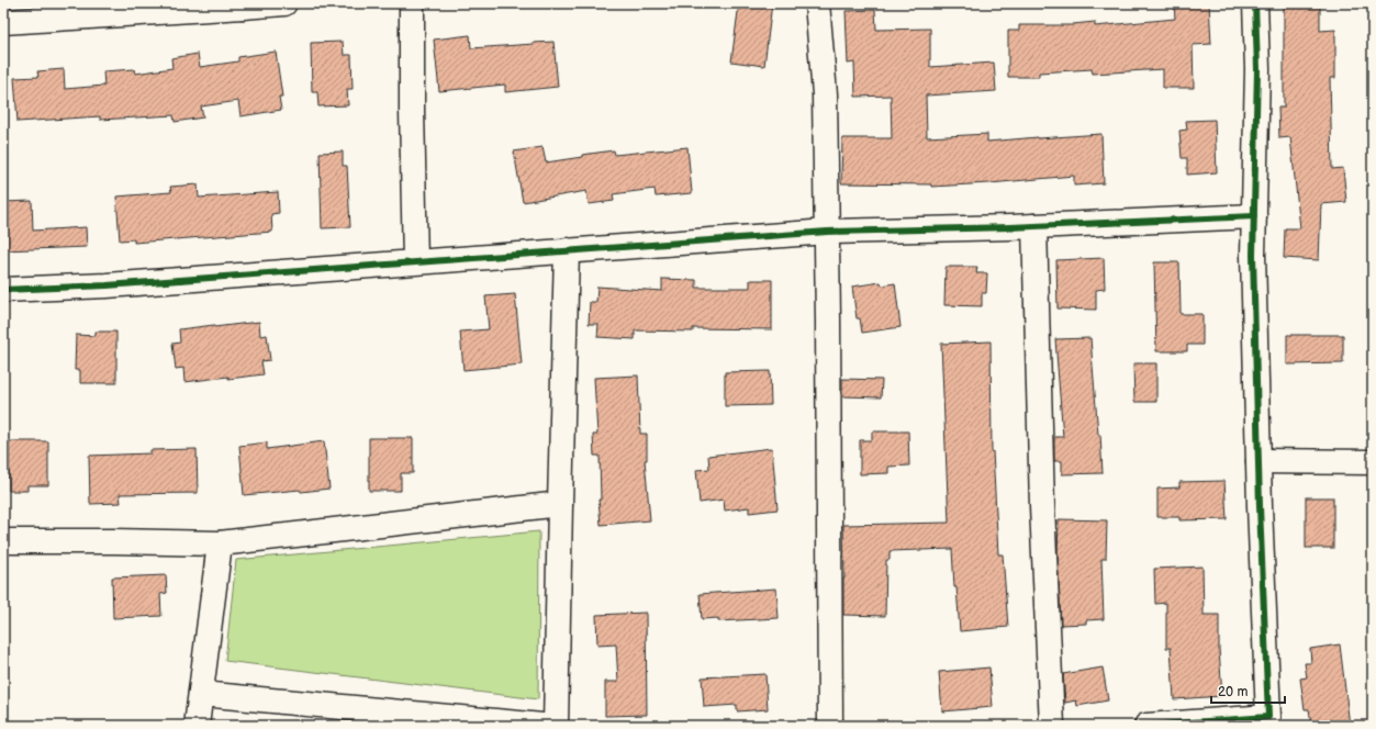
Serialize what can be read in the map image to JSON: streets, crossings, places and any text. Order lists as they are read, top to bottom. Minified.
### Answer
{"scale_bar":"20 m"}
